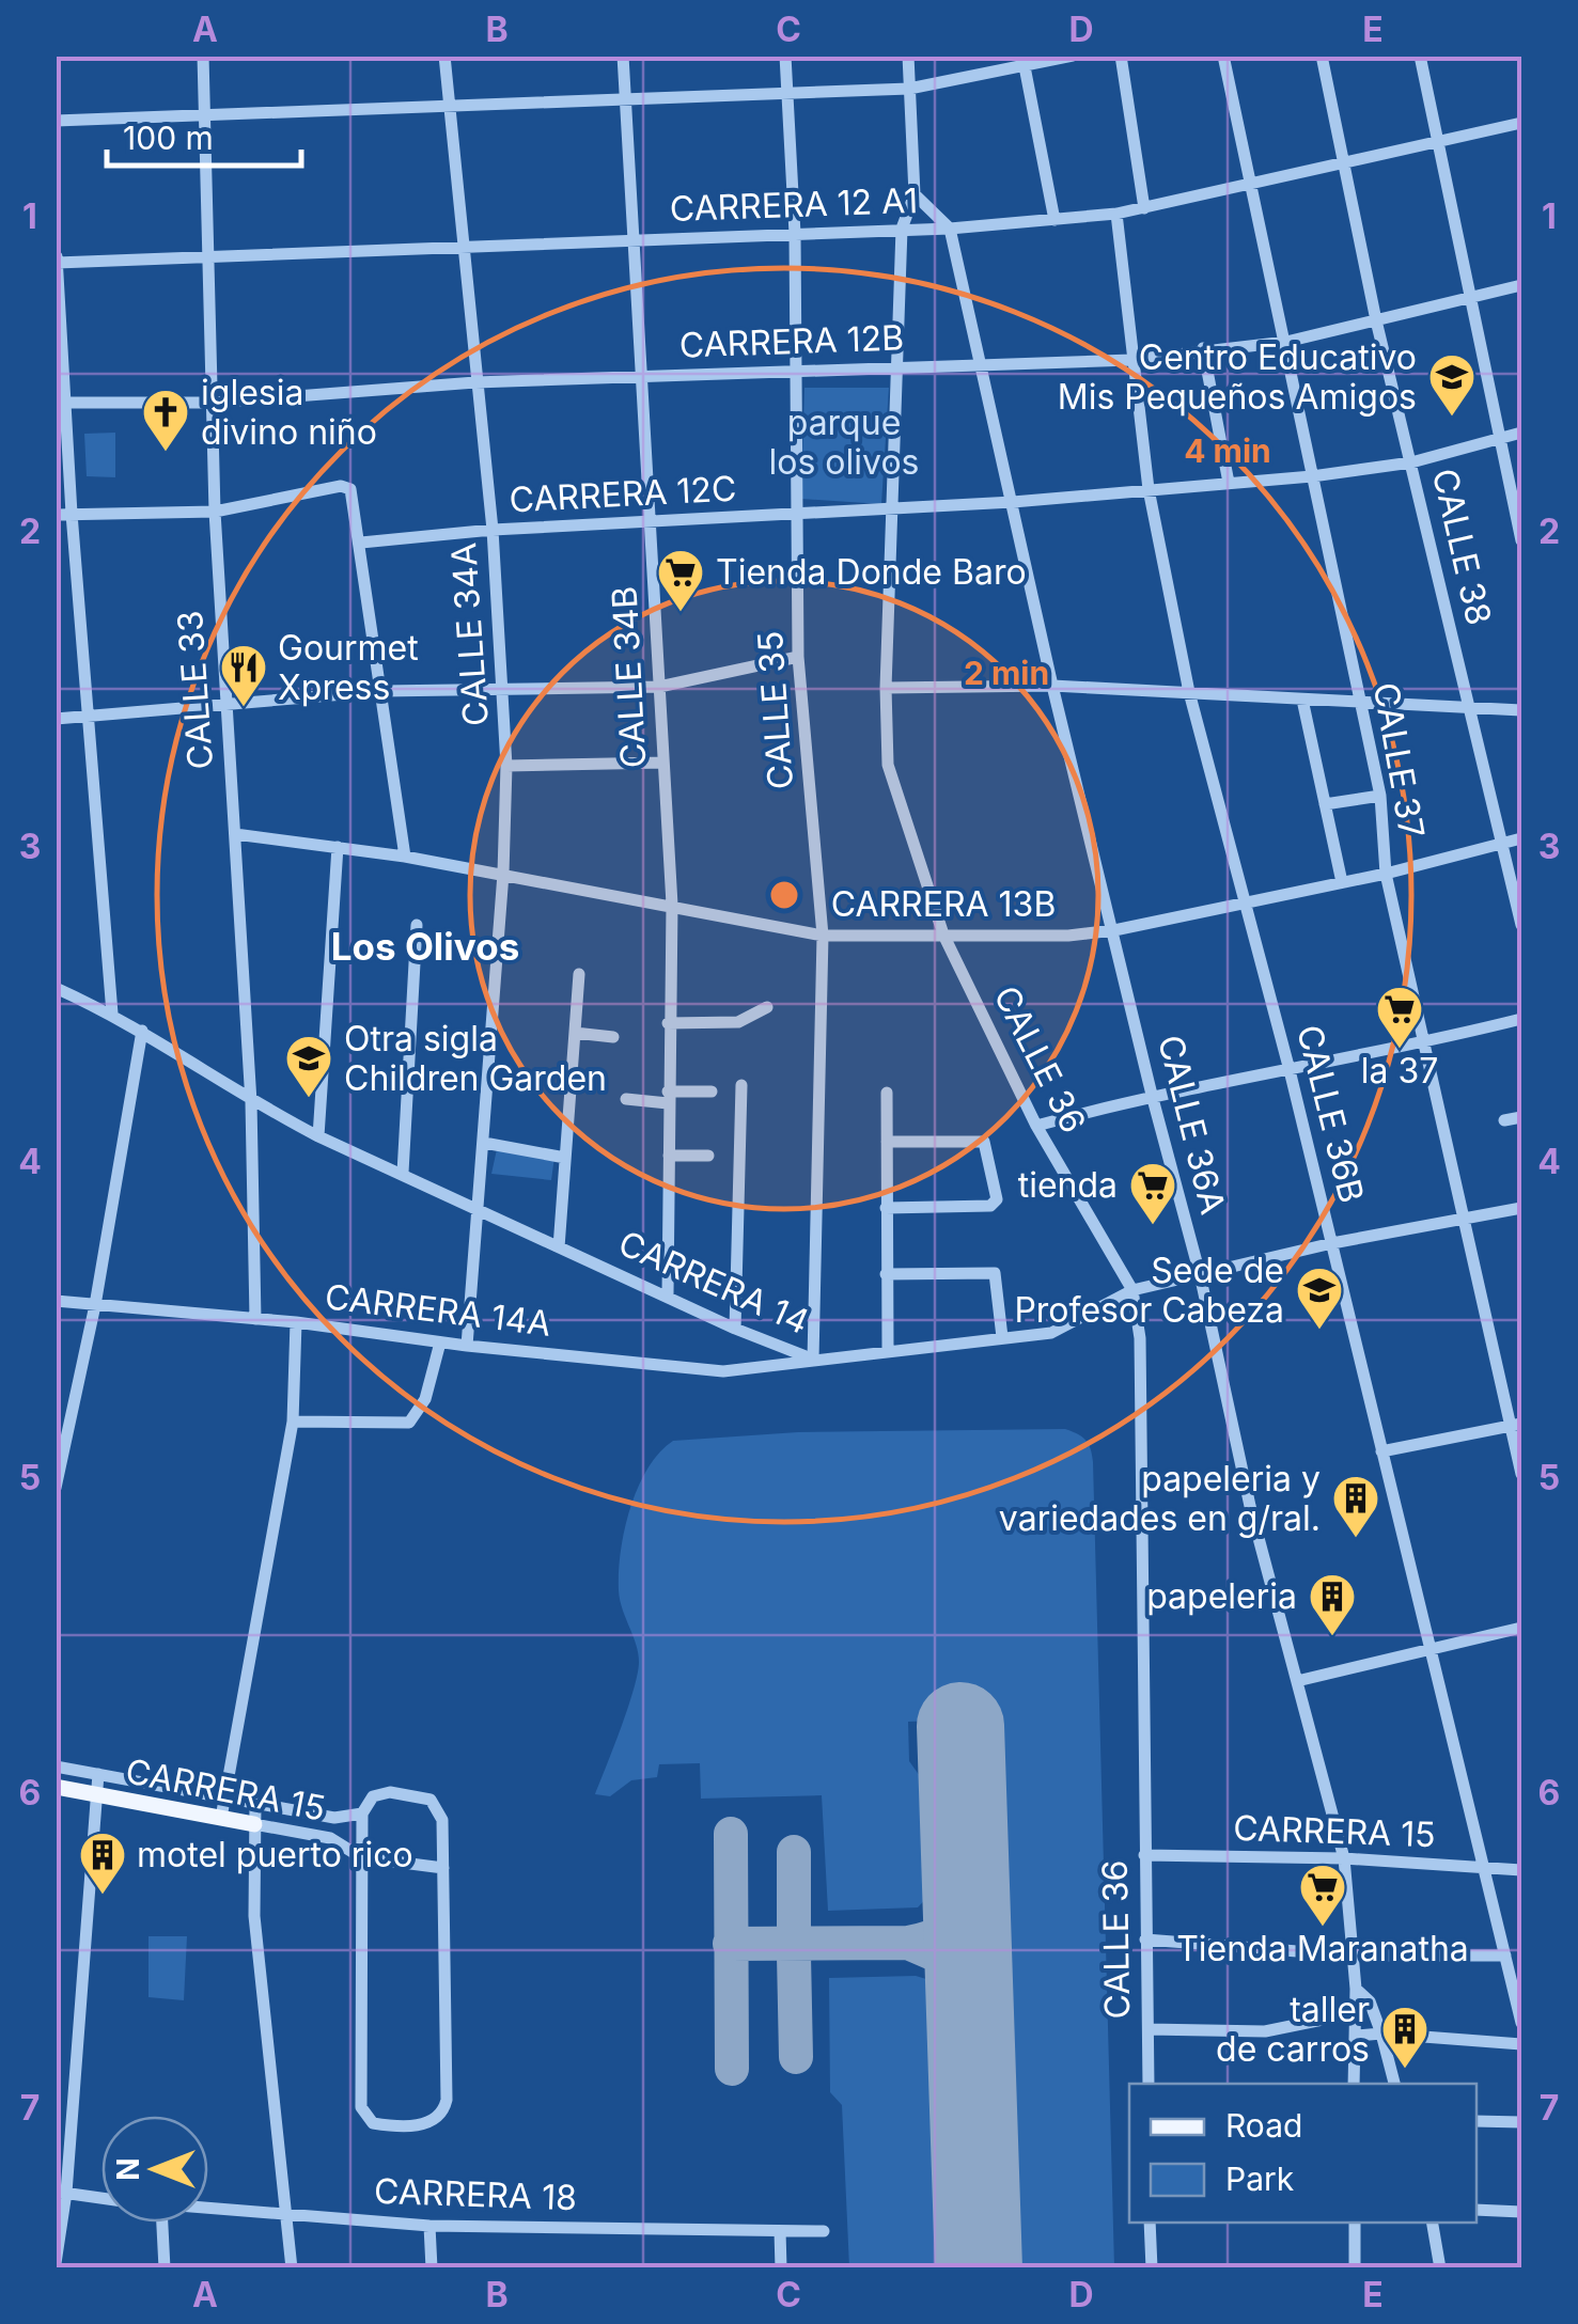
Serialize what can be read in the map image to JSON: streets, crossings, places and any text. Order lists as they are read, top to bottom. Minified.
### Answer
{"streets":{"main road":["CARRERA 15"],"street":["CARRERA 12 A1","CARRERA 12B","CARRERA 12C","CALLE 38","CALLE 34A","CALLE 34B","CALLE 33","CALLE 35","CALLE 37","CARRERA 13B","CALLE 36","CALLE 36B","CALLE 36A","CARRERA 14","CARRERA 14A","CARRERA 18"]},"crossings":[["CARRERA 12 A1","CALLE 38"],["CARRERA 12 A1","CALLE 34A"],["CARRERA 12 A1","CALLE 34B"],["CARRERA 12 A1","CALLE 33"],["CARRERA 12 A1","CALLE 35"],["CARRERA 12 A1","CALLE 37"],["CARRERA 12 A1","CALLE 36"],["CARRERA 12 A1","CALLE 36B"],["CARRERA 12 A1","CALLE 36A"],["CARRERA 12B","CALLE 38"],["CARRERA 12B","CALLE 34A"],["CARRERA 12B","CALLE 34B"],["CARRERA 12B","CALLE 33"],["CARRERA 12B","CALLE 35"],["CARRERA 12B","CALLE 37"],["CARRERA 12B","CALLE 36"],["CARRERA 12B","CALLE 36B"],["CARRERA 12B","CALLE 36A"],["CARRERA 12C","CALLE 38"],["CARRERA 12C","CALLE 34A"],["CARRERA 12C","CALLE 34B"],["CARRERA 12C","CALLE 35"],["CARRERA 12C","CALLE 37"],["CARRERA 12C","CALLE 36"],["CARRERA 12C","CALLE 36B"],["CARRERA 12C","CALLE 36A"],["CALLE 38","CARRERA 13B"],["CALLE 34A","CARRERA 13B"],["CALLE 34A","CARRERA 14"],["CALLE 34A","CARRERA 14A"],["CALLE 34B","CARRERA 13B"],["CALLE 34B","CARRERA 14"],["CALLE 33","CARRERA 13B"],["CALLE 33","CARRERA 14"],["CALLE 33","CARRERA 14A"],["CALLE 35","CARRERA 13B"],["CALLE 35","CARRERA 14"],["CALLE 35","CARRERA 14A"],["CALLE 37","CARRERA 13B"],["CALLE 37","CARRERA 14"],["CARRERA 13B","CALLE 36"],["CARRERA 13B","CALLE 36B"],["CARRERA 13B","CALLE 36A"],["CALLE 36","CARRERA 14"],["CALLE 36","CARRERA 15"],["CALLE 36B","CARRERA 14"],["CALLE 36B","CARRERA 15"],["CALLE 36A","CARRERA 14"],["CALLE 36A","CARRERA 15"],["CARRERA 14","CARRERA 14A"]],"districts":["Los Olivos"],"parks":["parque los olivos"],"places":{"school or university":["Centro Educativo Mis Pequeños Amigos","Otra sigla Children Garden","Sede de Profesor Cabeza"],"church":["iglesia divino niño"],"supermarket":["Tienda Donde Baro","la 37","tienda","Tienda Maranatha"],"restaurant":["Gourmet Xpress"],"building":["papeleria y variedades en g/ral.","papeleria","motel puerto rico","taller de carros"]},"legend":["Road","Park"],"scale_bar":"100 m","north":"left","grid":{"columns":["A","B","C","D","E"],"rows":["1","2","3","4","5","6","7"]},"rings":["4 min","2 min"]}
